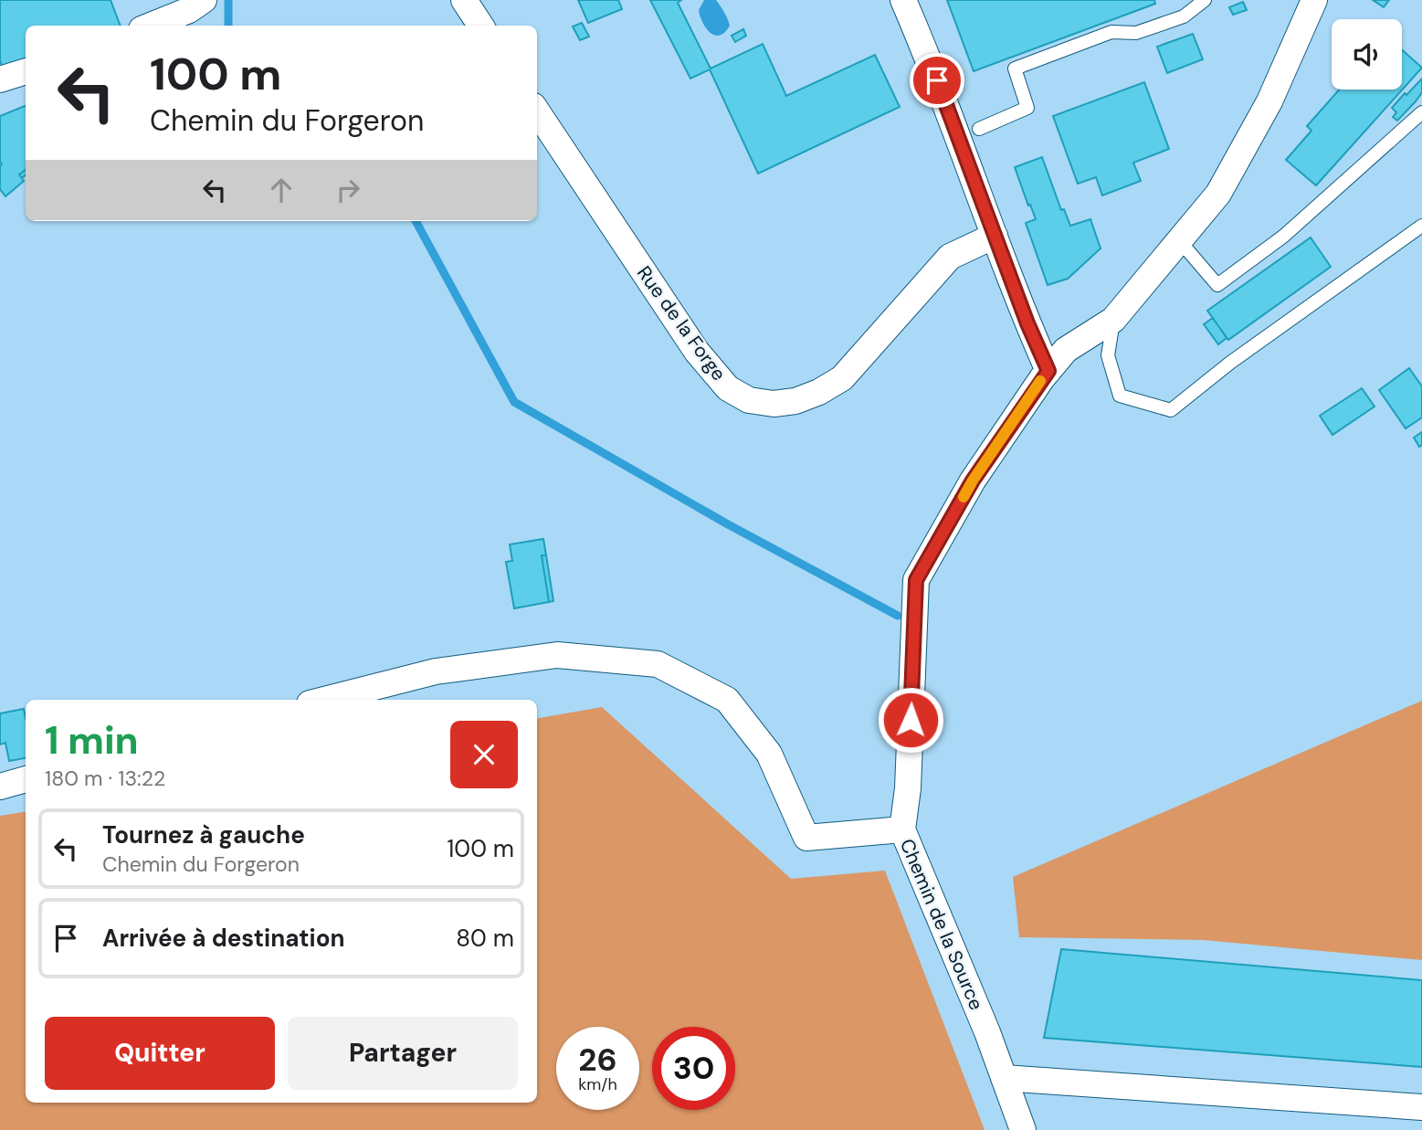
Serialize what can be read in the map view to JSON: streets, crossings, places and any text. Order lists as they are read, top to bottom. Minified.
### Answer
{"streets":{"street":["Rue de la Forge","Chemin de la Source"]},"page":{"turn":["100 m","Chemin du Forgeron"],"heading":["1 min","180 m · 13:22"],"list":[{"name":"Tournez à gauche","note":"Chemin du Forgeron","value":"100 m"},{"name":"Arrivée à destination","value":"80 m"}],"buttons":["Quitter","Partager"],"speed":"26 km/h","limit":"30"}}
